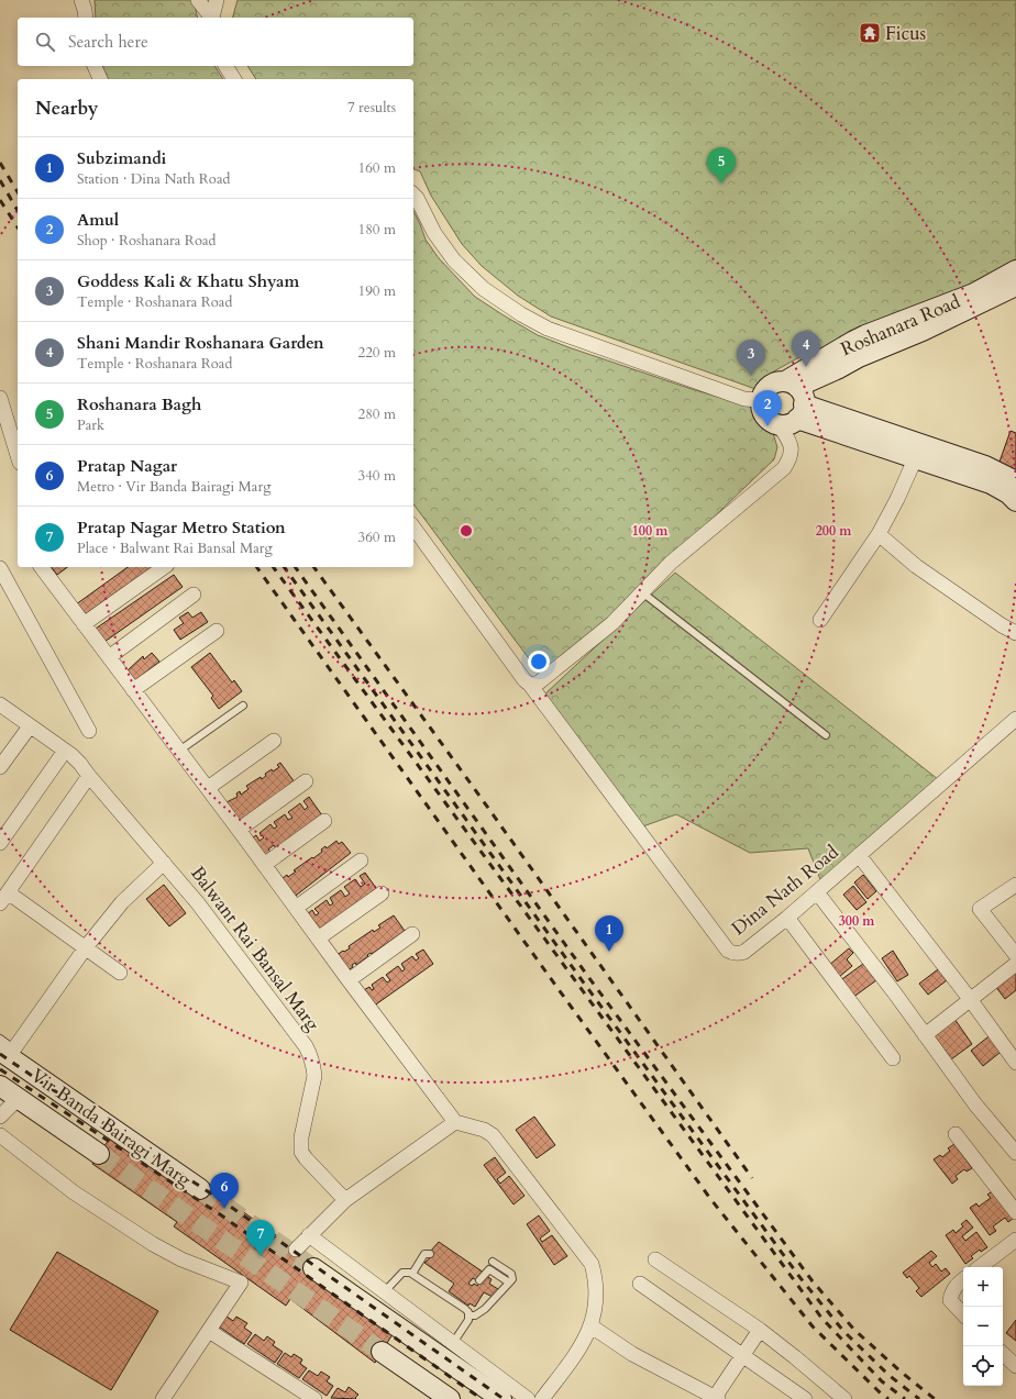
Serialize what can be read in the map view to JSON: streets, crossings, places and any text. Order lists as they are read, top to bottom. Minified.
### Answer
{"streets":{"street":["Roshanara Road","Dina Nath Road","Balwant Rai Bansal Marg","Vir Banda Bairagi Marg"]},"places":{"temple":["Ficus"]},"page":{"search":"Search here","heading":["Nearby","7 results"],"list":[{"mark":"1","name":"Subzimandi","note":"Station · Dina Nath Road","value":"160 m"},{"mark":"2","name":"Amul","note":"Shop · Roshanara Road","value":"180 m"},{"mark":"3","name":"Goddess Kali & Khatu Shyam","note":"Temple · Roshanara Road","value":"190 m"},{"mark":"4","name":"Shani Mandir Roshanara Garden","note":"Temple · Roshanara Road","value":"220 m"},{"mark":"5","name":"Roshanara Bagh","note":"Park","value":"280 m"},{"mark":"6","name":"Pratap Nagar","note":"Metro · Vir Banda Bairagi Marg","value":"340 m"},{"mark":"7","name":"Pratap Nagar Metro Station","note":"Place · Balwant Rai Bansal Marg","value":"360 m"}],"pins":["5","4","3","2","1","6","7"],"map_buttons":["+","−"]},"rings":["100 m","200 m","300 m"]}
